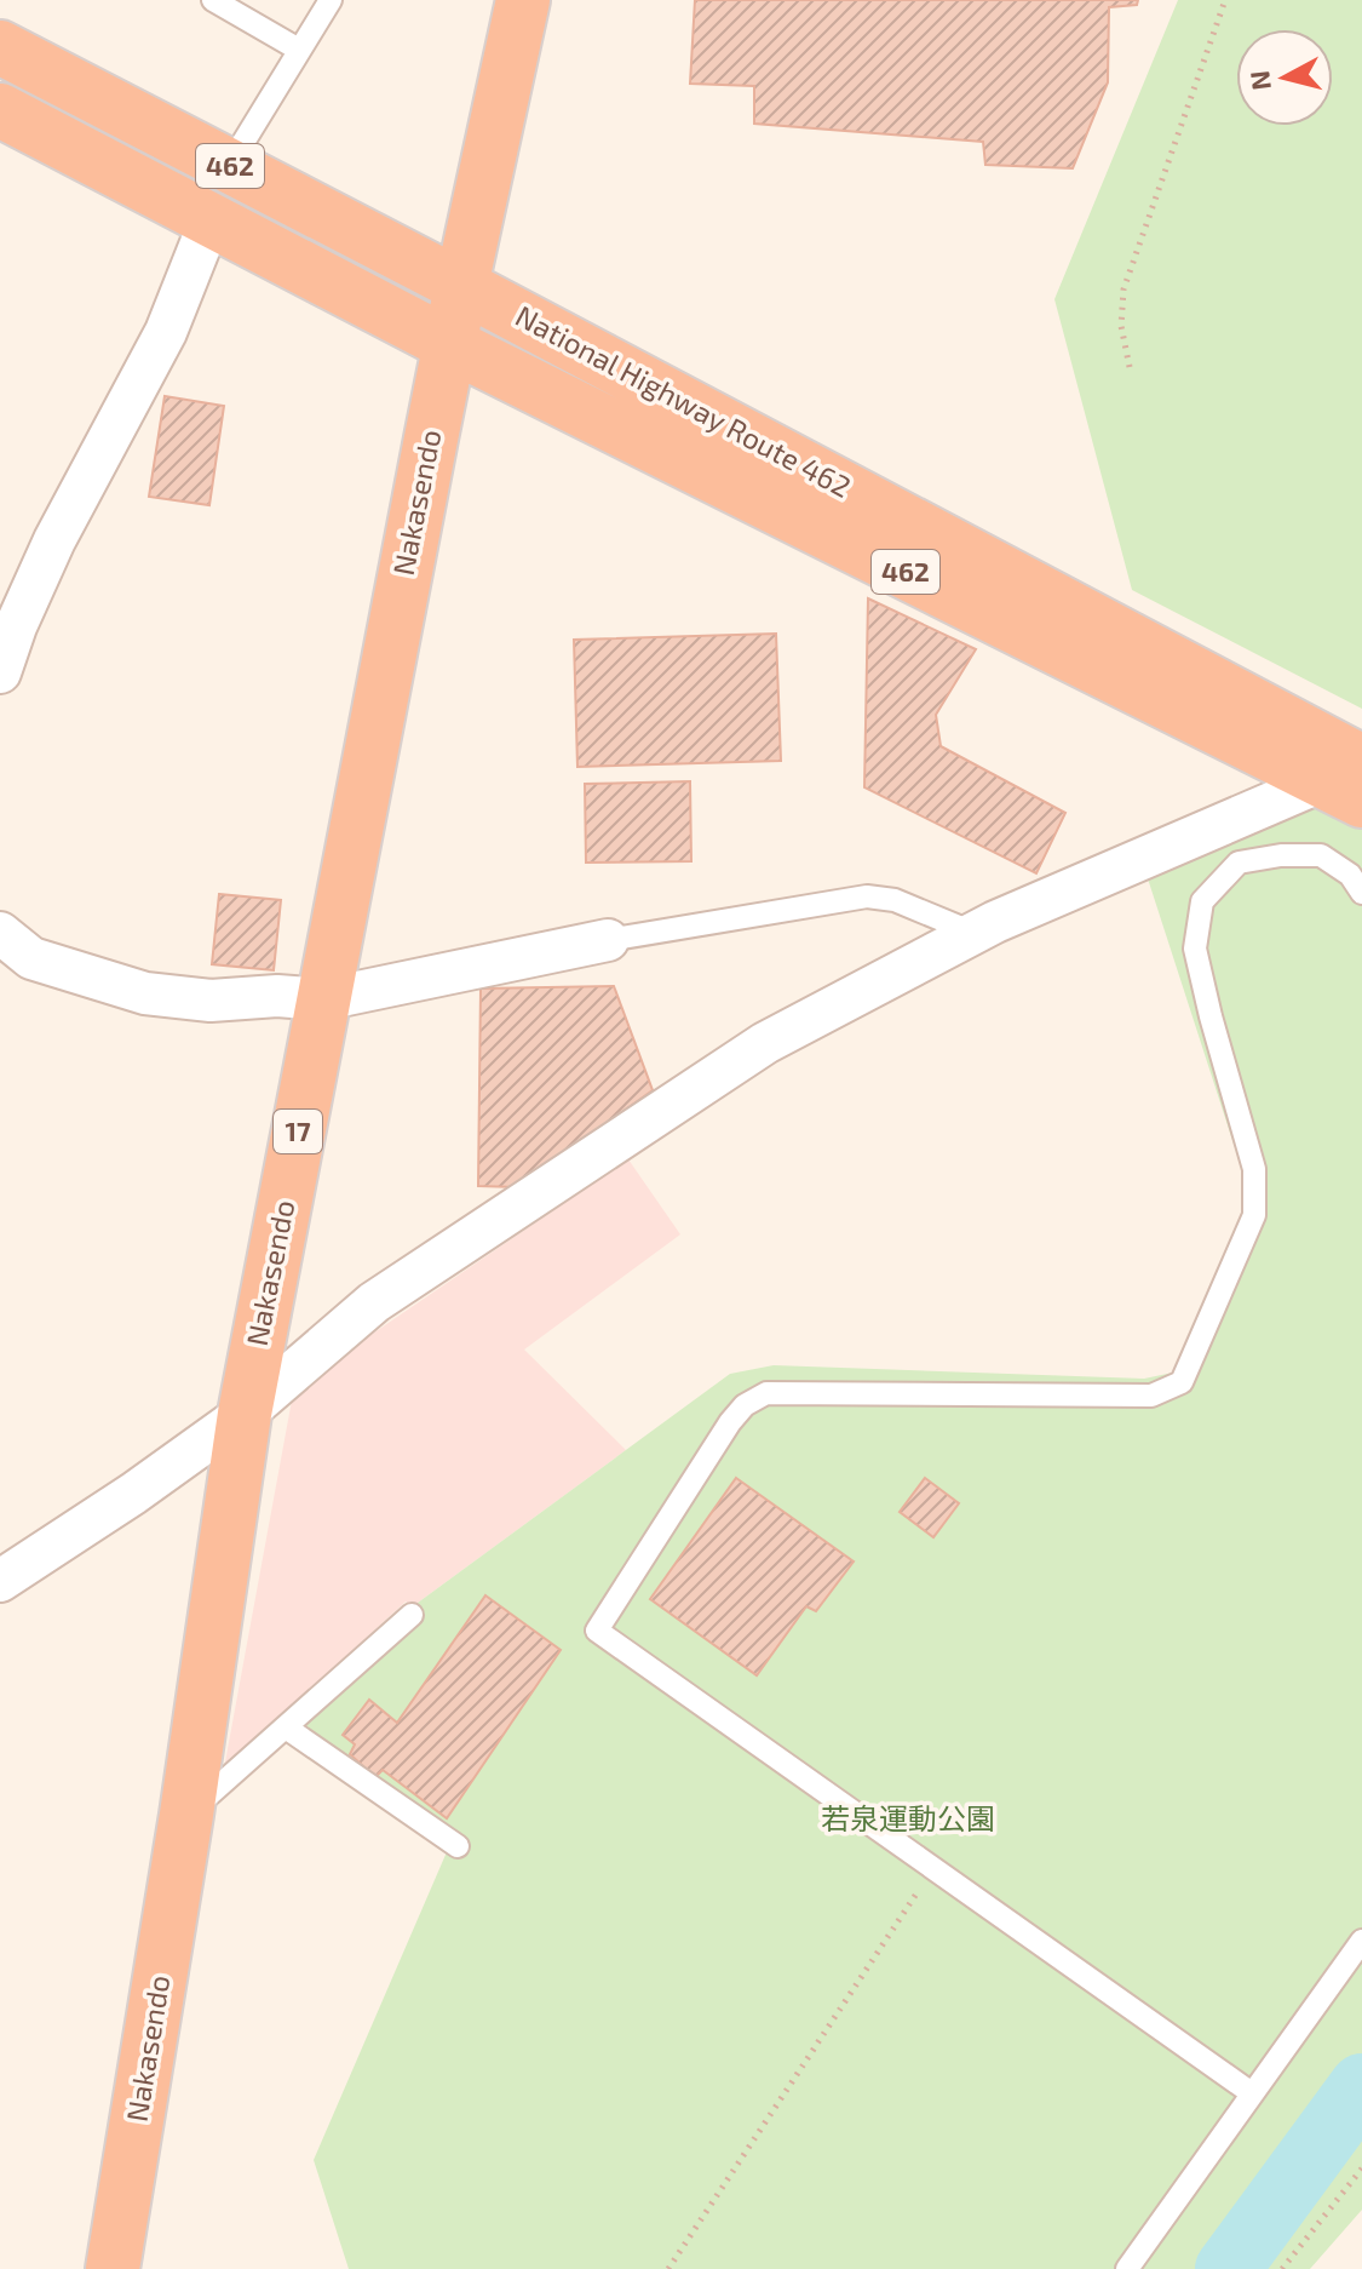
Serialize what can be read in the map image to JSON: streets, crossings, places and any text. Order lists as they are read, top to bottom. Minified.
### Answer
{"streets":{"highway":["462","National Highway Route 462","Nakasendo","17"]},"crossings":[["National Highway Route 462","Nakasendo"]],"parks":["若泉運動公園"],"north":"left"}
